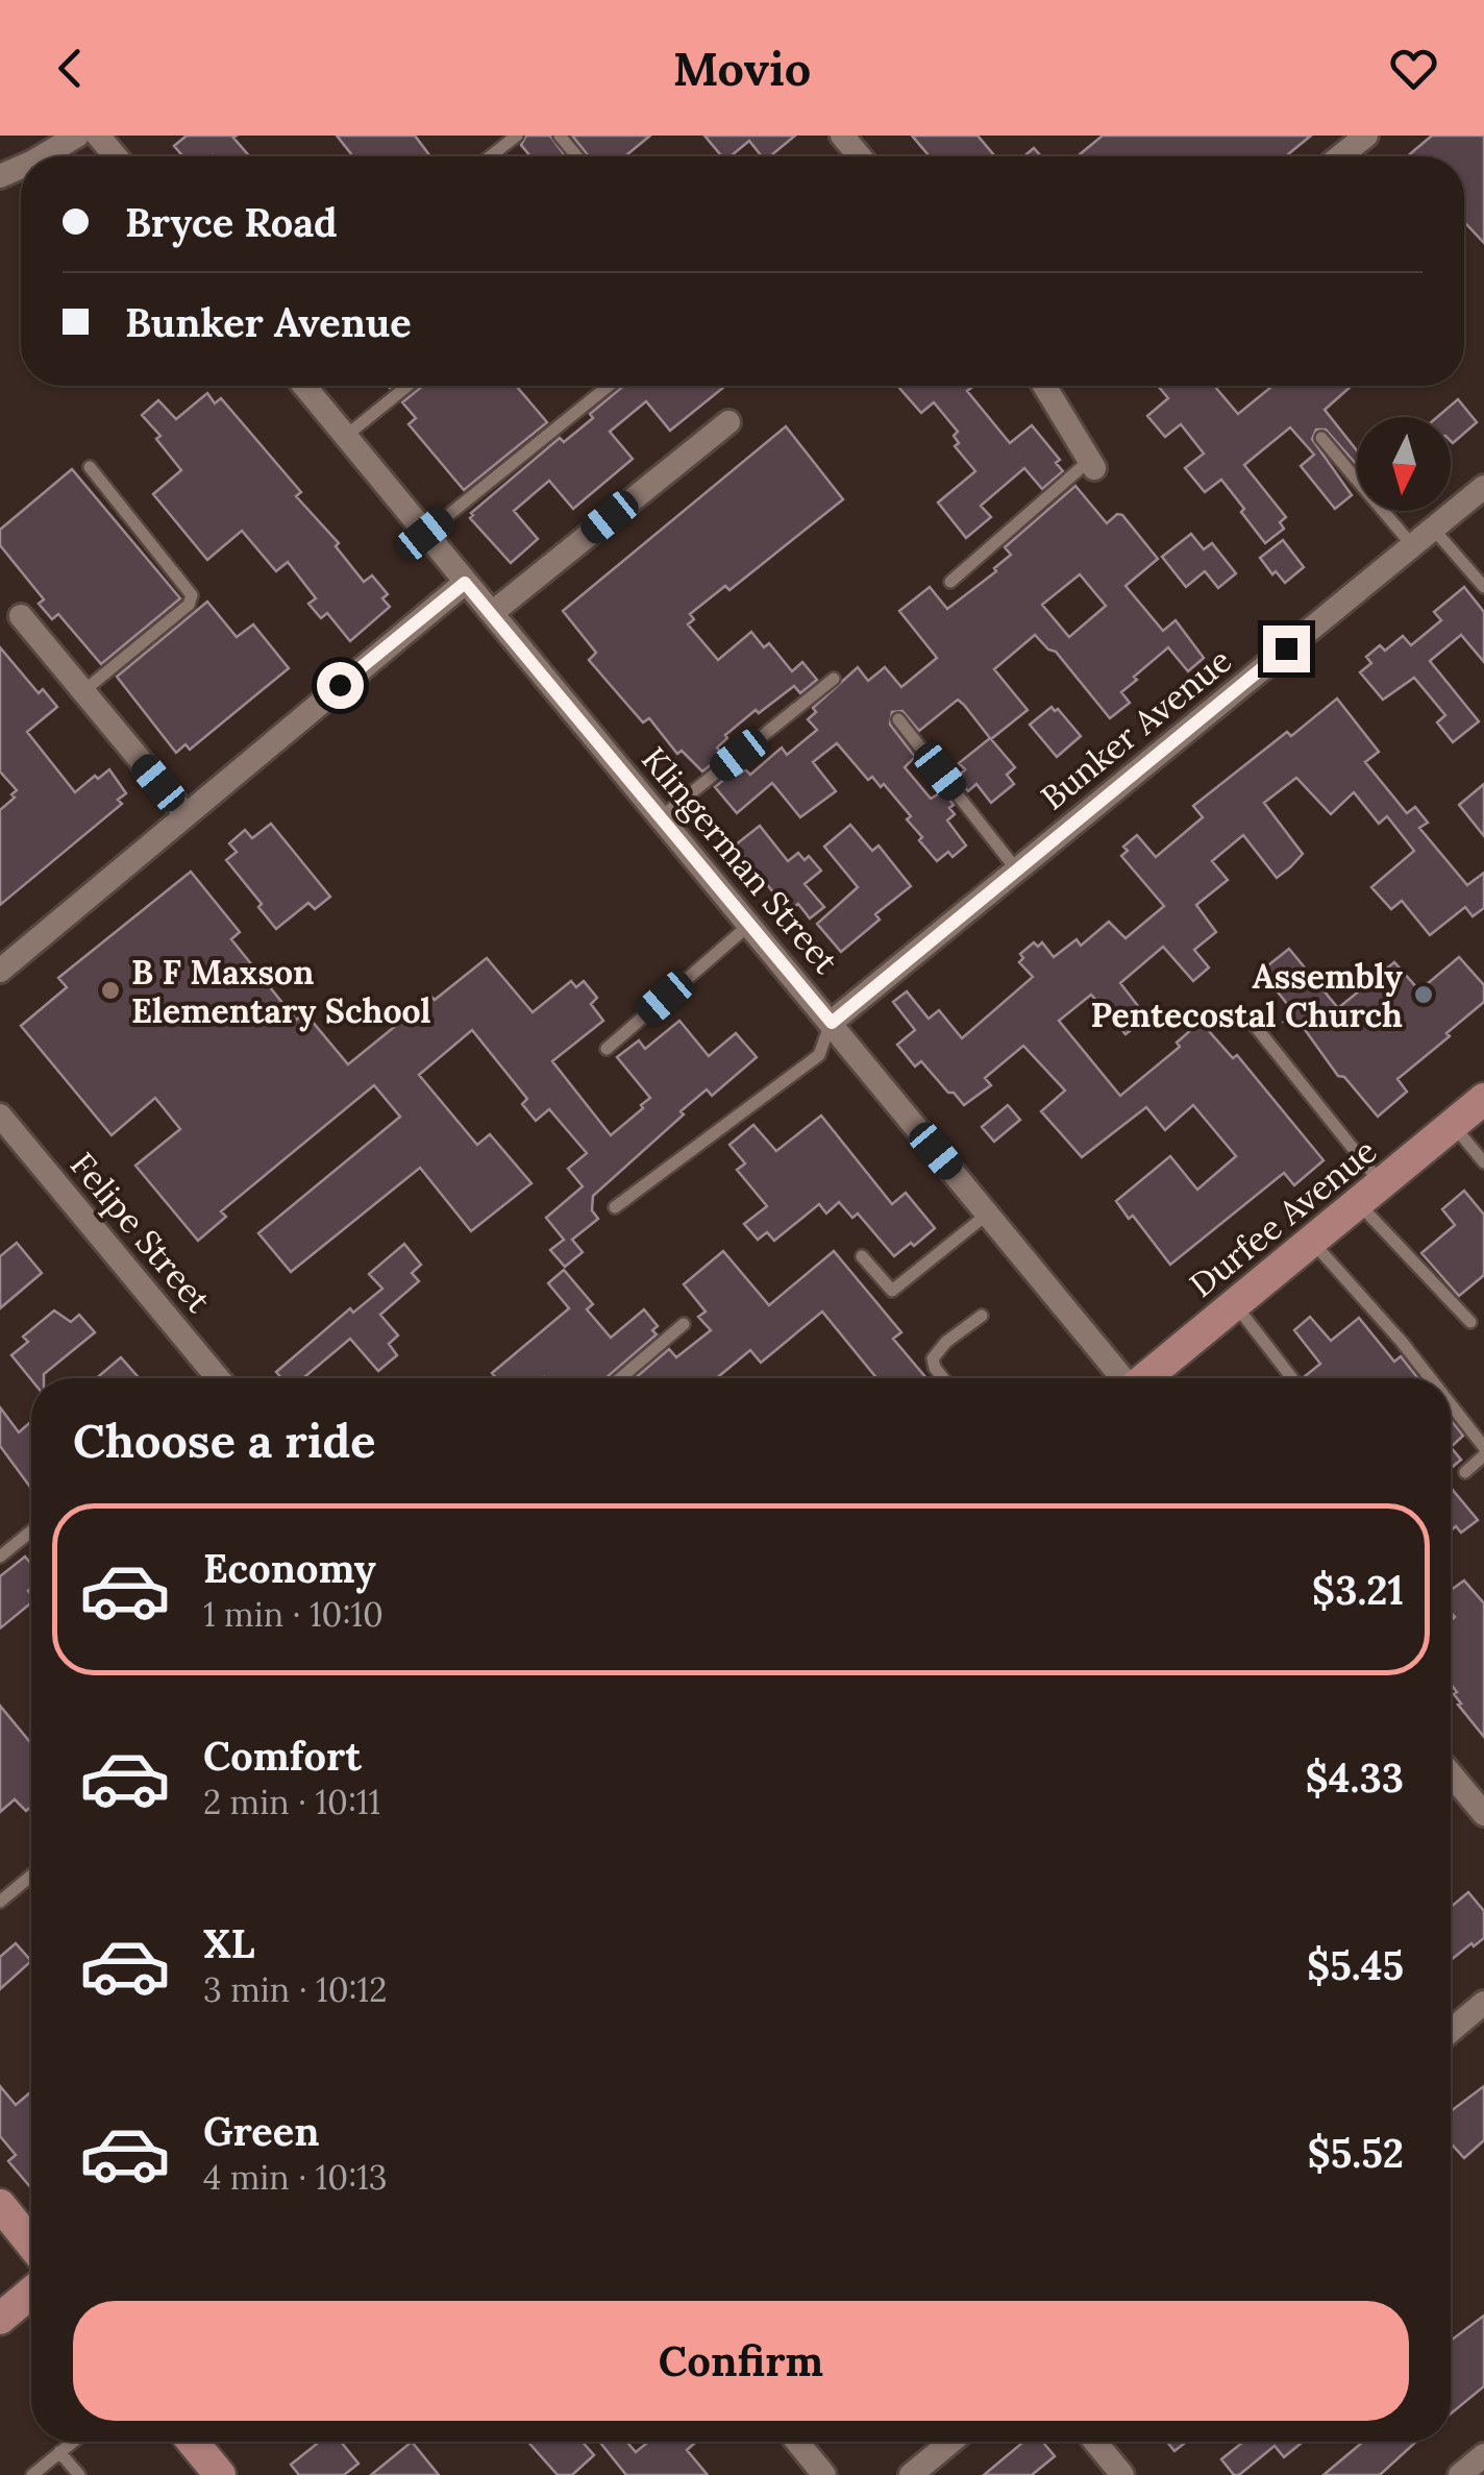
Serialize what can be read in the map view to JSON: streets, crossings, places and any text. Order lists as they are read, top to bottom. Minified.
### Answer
{"streets":{"main road":["Durfee Avenue"],"street":["Bunker Avenue","Klingerman Street","Felipe Street"]},"crossings":[["Bunker Avenue","Klingerman Street"]],"places":["B F Maxson Elementary School","Assembly Pentecostal Church"],"north":"bottom","page":{"header":"Movio","banner":["Bryce Road","Bunker Avenue"],"heading":"Choose a ride","list":[{"name":"Economy","note":"1 min · 10:10","value":"$3.21"},{"name":"Comfort","note":"2 min · 10:11","value":"$4.33"},{"name":"XL","note":"3 min · 10:12","value":"$5.45"},{"name":"Green","note":"4 min · 10:13","value":"$5.52"}],"buttons":"Confirm"}}
